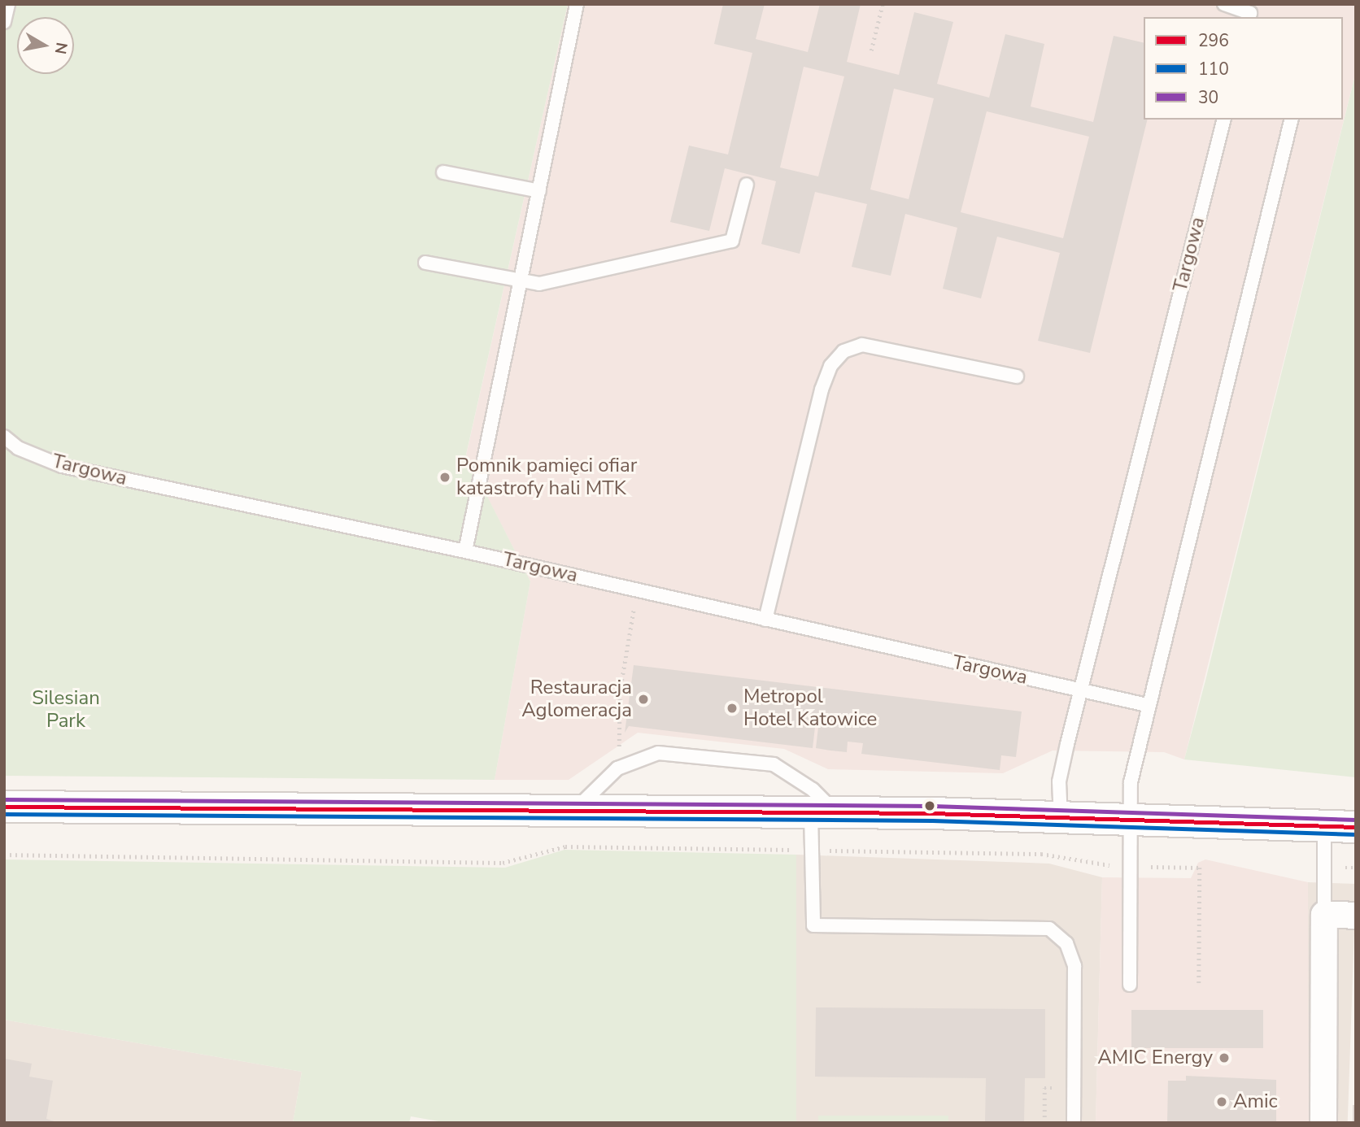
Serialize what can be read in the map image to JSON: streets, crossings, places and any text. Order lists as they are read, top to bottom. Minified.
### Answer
{"streets":{"lane":["Targowa"]},"parks":["Silesian Park"],"places":["Pomnik pamięci ofiar katastrofy hali MTK","Restauracja Aglomeracja","Metropol Hotel Katowice","AMIC Energy","Amic"],"lines":["transit line 30","transit line 296","transit line 110"],"legend":["296","110","30"],"north":"right"}
